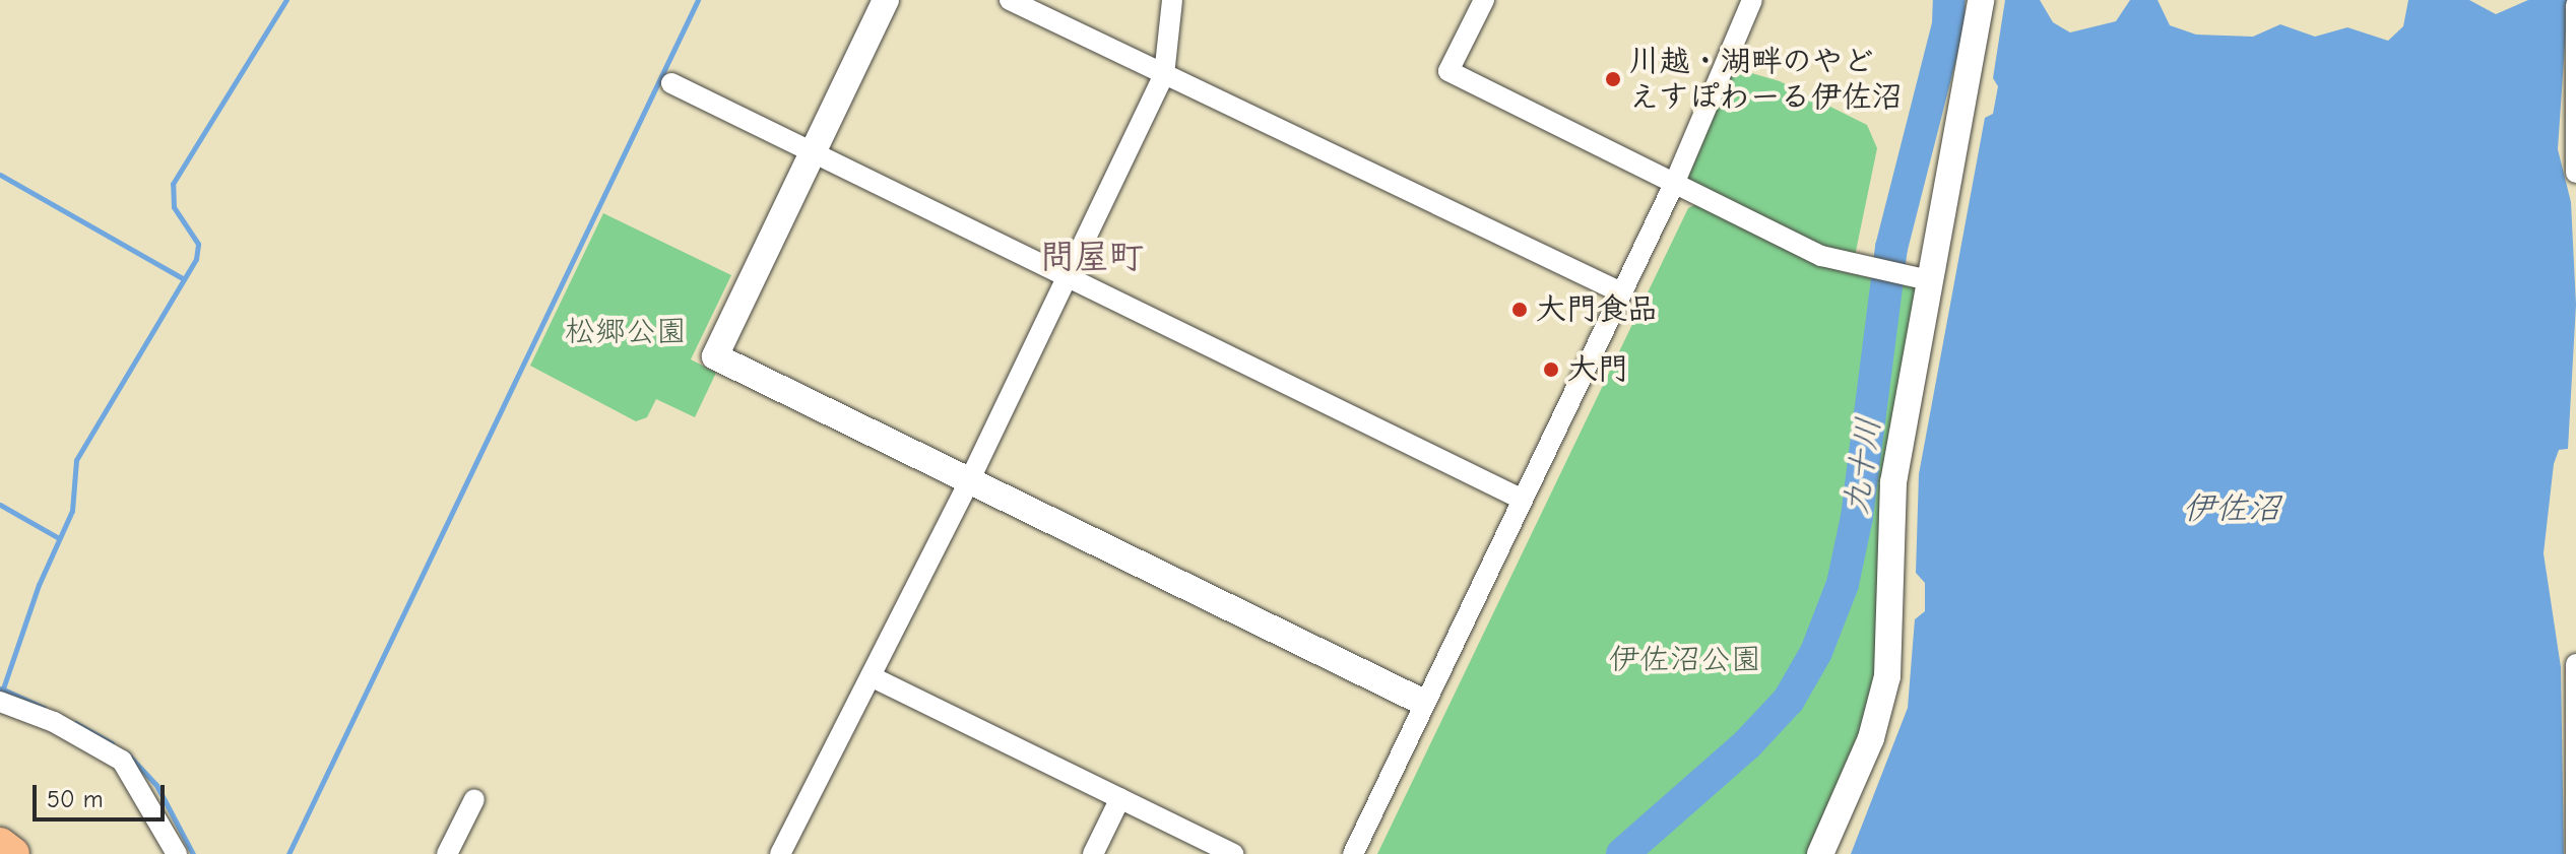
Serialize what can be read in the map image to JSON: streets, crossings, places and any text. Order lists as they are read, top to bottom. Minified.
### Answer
{"districts":["問屋町"],"water":["九十川","伊佐沼"],"parks":["松郷公園","伊佐沼公園"],"places":["川越・湖畔のやど えすぽわーる伊佐沼","大門食品","大門"],"scale_bar":"50 m"}
